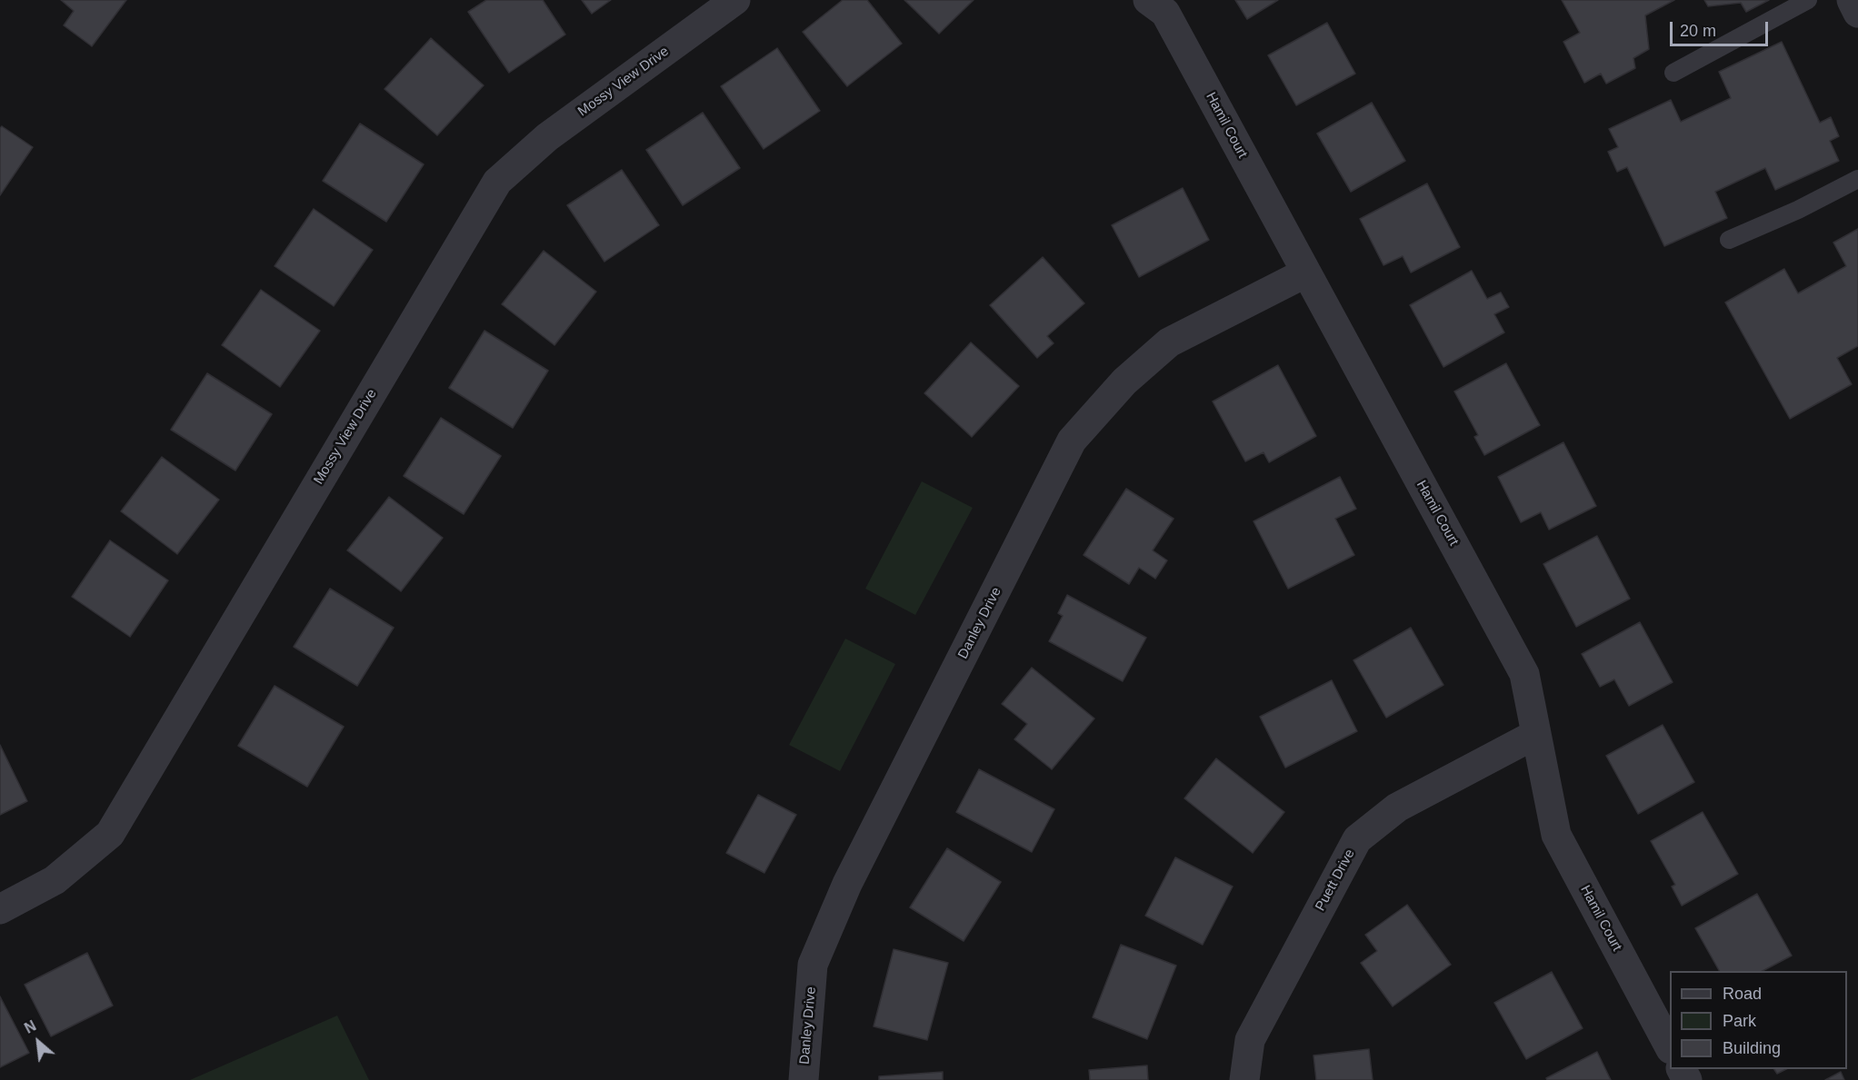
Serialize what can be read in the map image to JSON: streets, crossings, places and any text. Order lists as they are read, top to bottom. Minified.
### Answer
{"streets":{"street":["Mossy View Drive","Hamil Court","Danley Drive","Puett Drive"]},"crossings":[["Hamil Court","Danley Drive"],["Hamil Court","Puett Drive"]],"legend":["Road","Park","Building"],"scale_bar":"20 m","north":"top left"}
